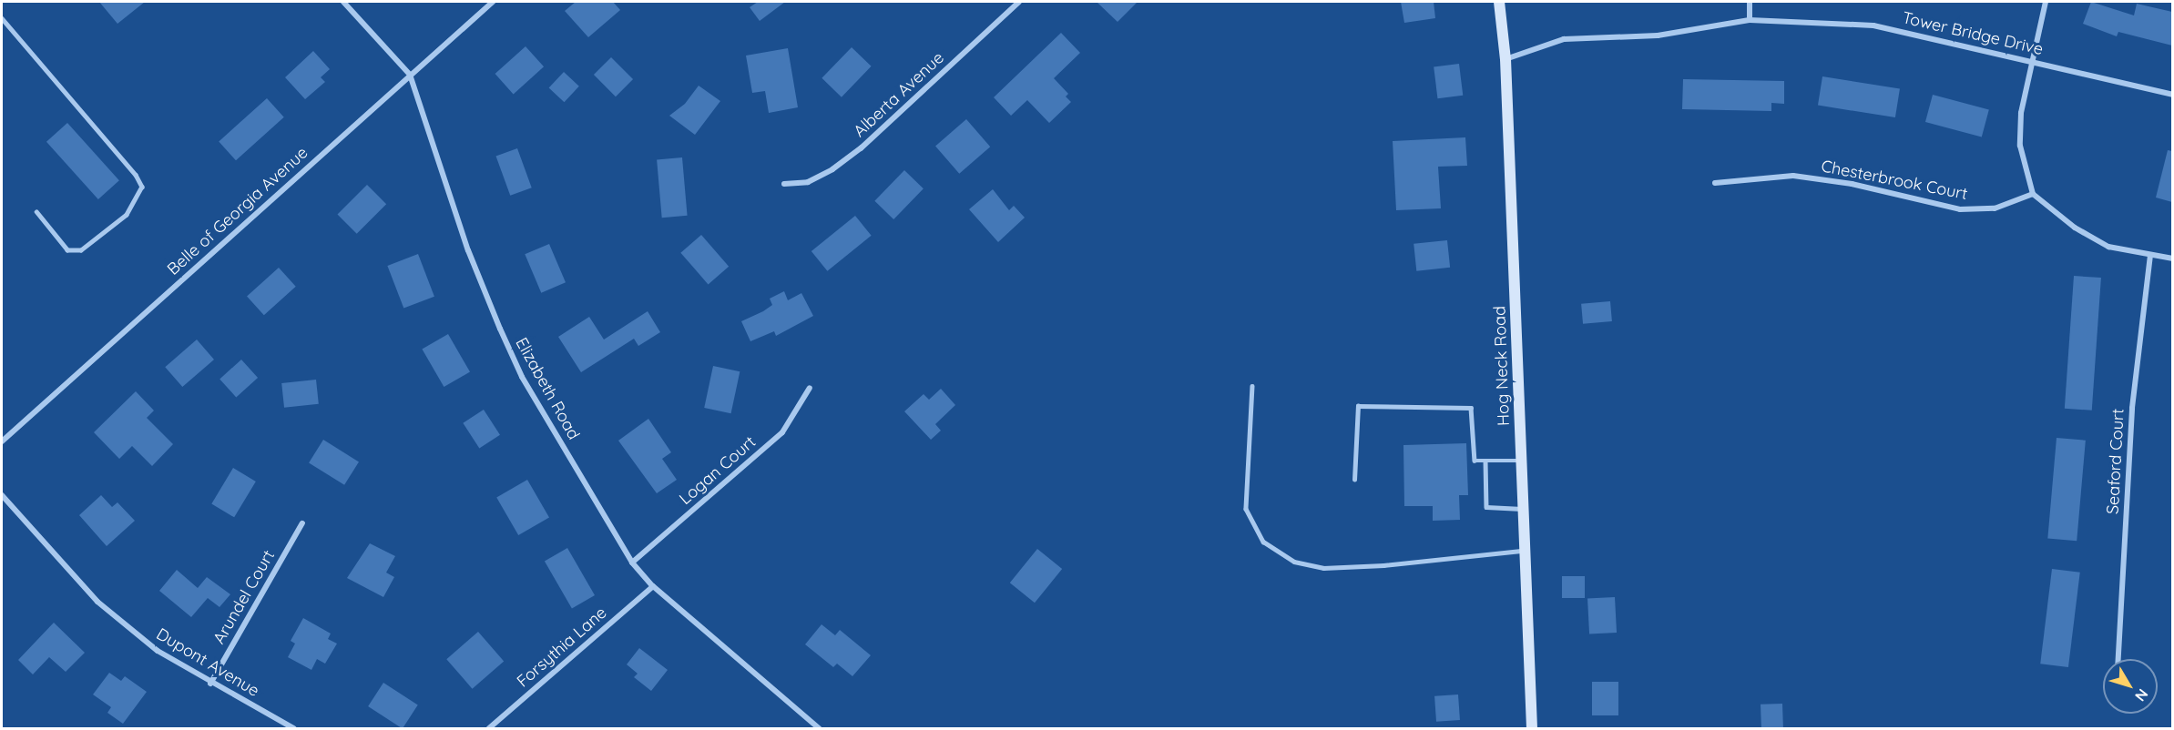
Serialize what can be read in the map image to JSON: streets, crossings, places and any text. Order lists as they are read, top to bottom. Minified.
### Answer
{"streets":{"main road":["Hog Neck Road"],"street":["Tower Bridge Drive","Alberta Avenue","Chesterbrook Court","Belle of Georgia Avenue","Elizabeth Road","Seaford Court","Logan Court","Arundel Court","Forsythia Lane","Dupont Avenue"]},"crossings":[["Tower Bridge Drive","Hog Neck Road"],["Belle of Georgia Avenue","Elizabeth Road"],["Elizabeth Road","Logan Court"],["Elizabeth Road","Forsythia Lane"],["Arundel Court","Dupont Avenue"]],"north":"bottom right"}
